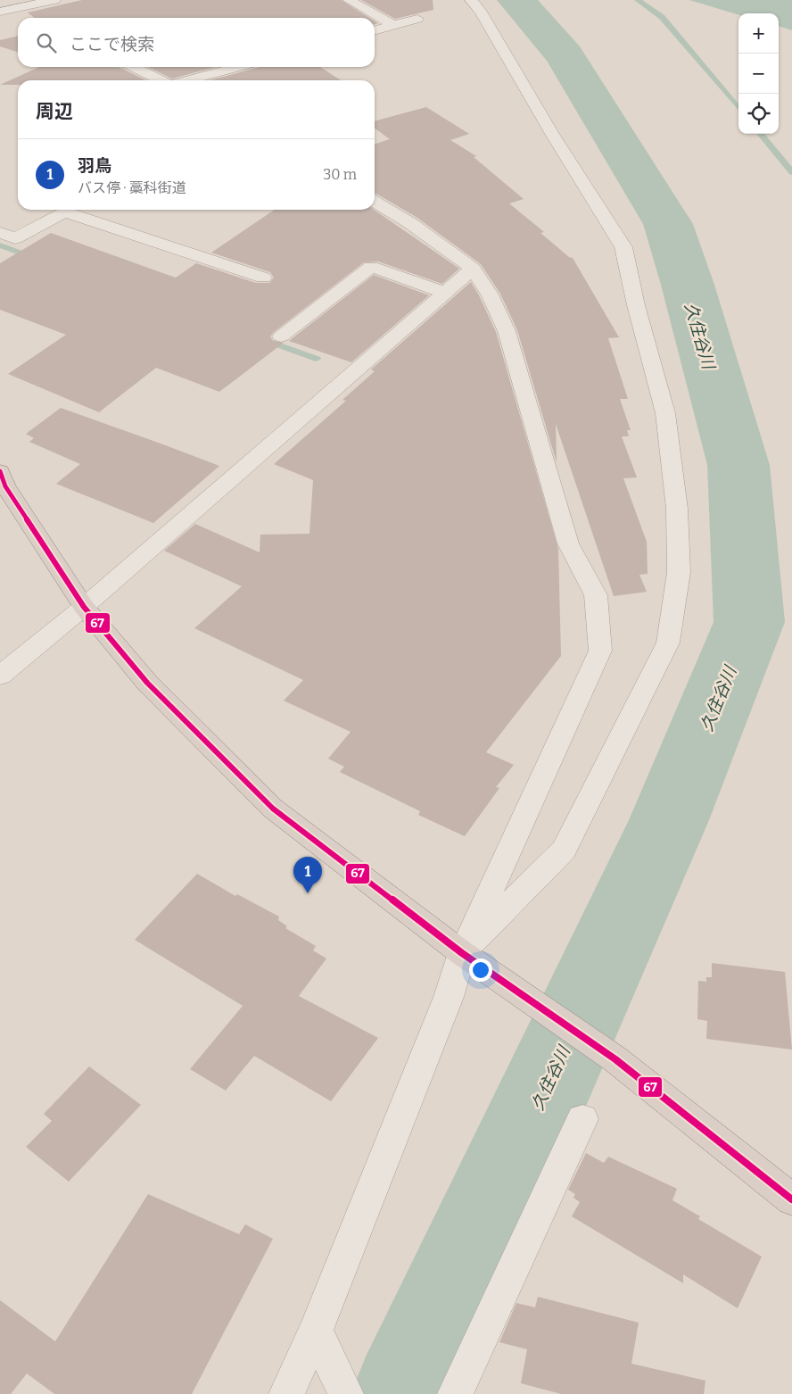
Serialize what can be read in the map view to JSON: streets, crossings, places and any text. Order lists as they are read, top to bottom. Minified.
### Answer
{"water":["久住谷川"],"lines":["transit line 67"],"page":{"map_buttons":["+","−"],"search":"ここで検索","heading":"周辺","list":[{"mark":"1","name":"羽鳥","note":"バス停 · 藁科街道","value":"30 m"}],"pins":"1"}}
